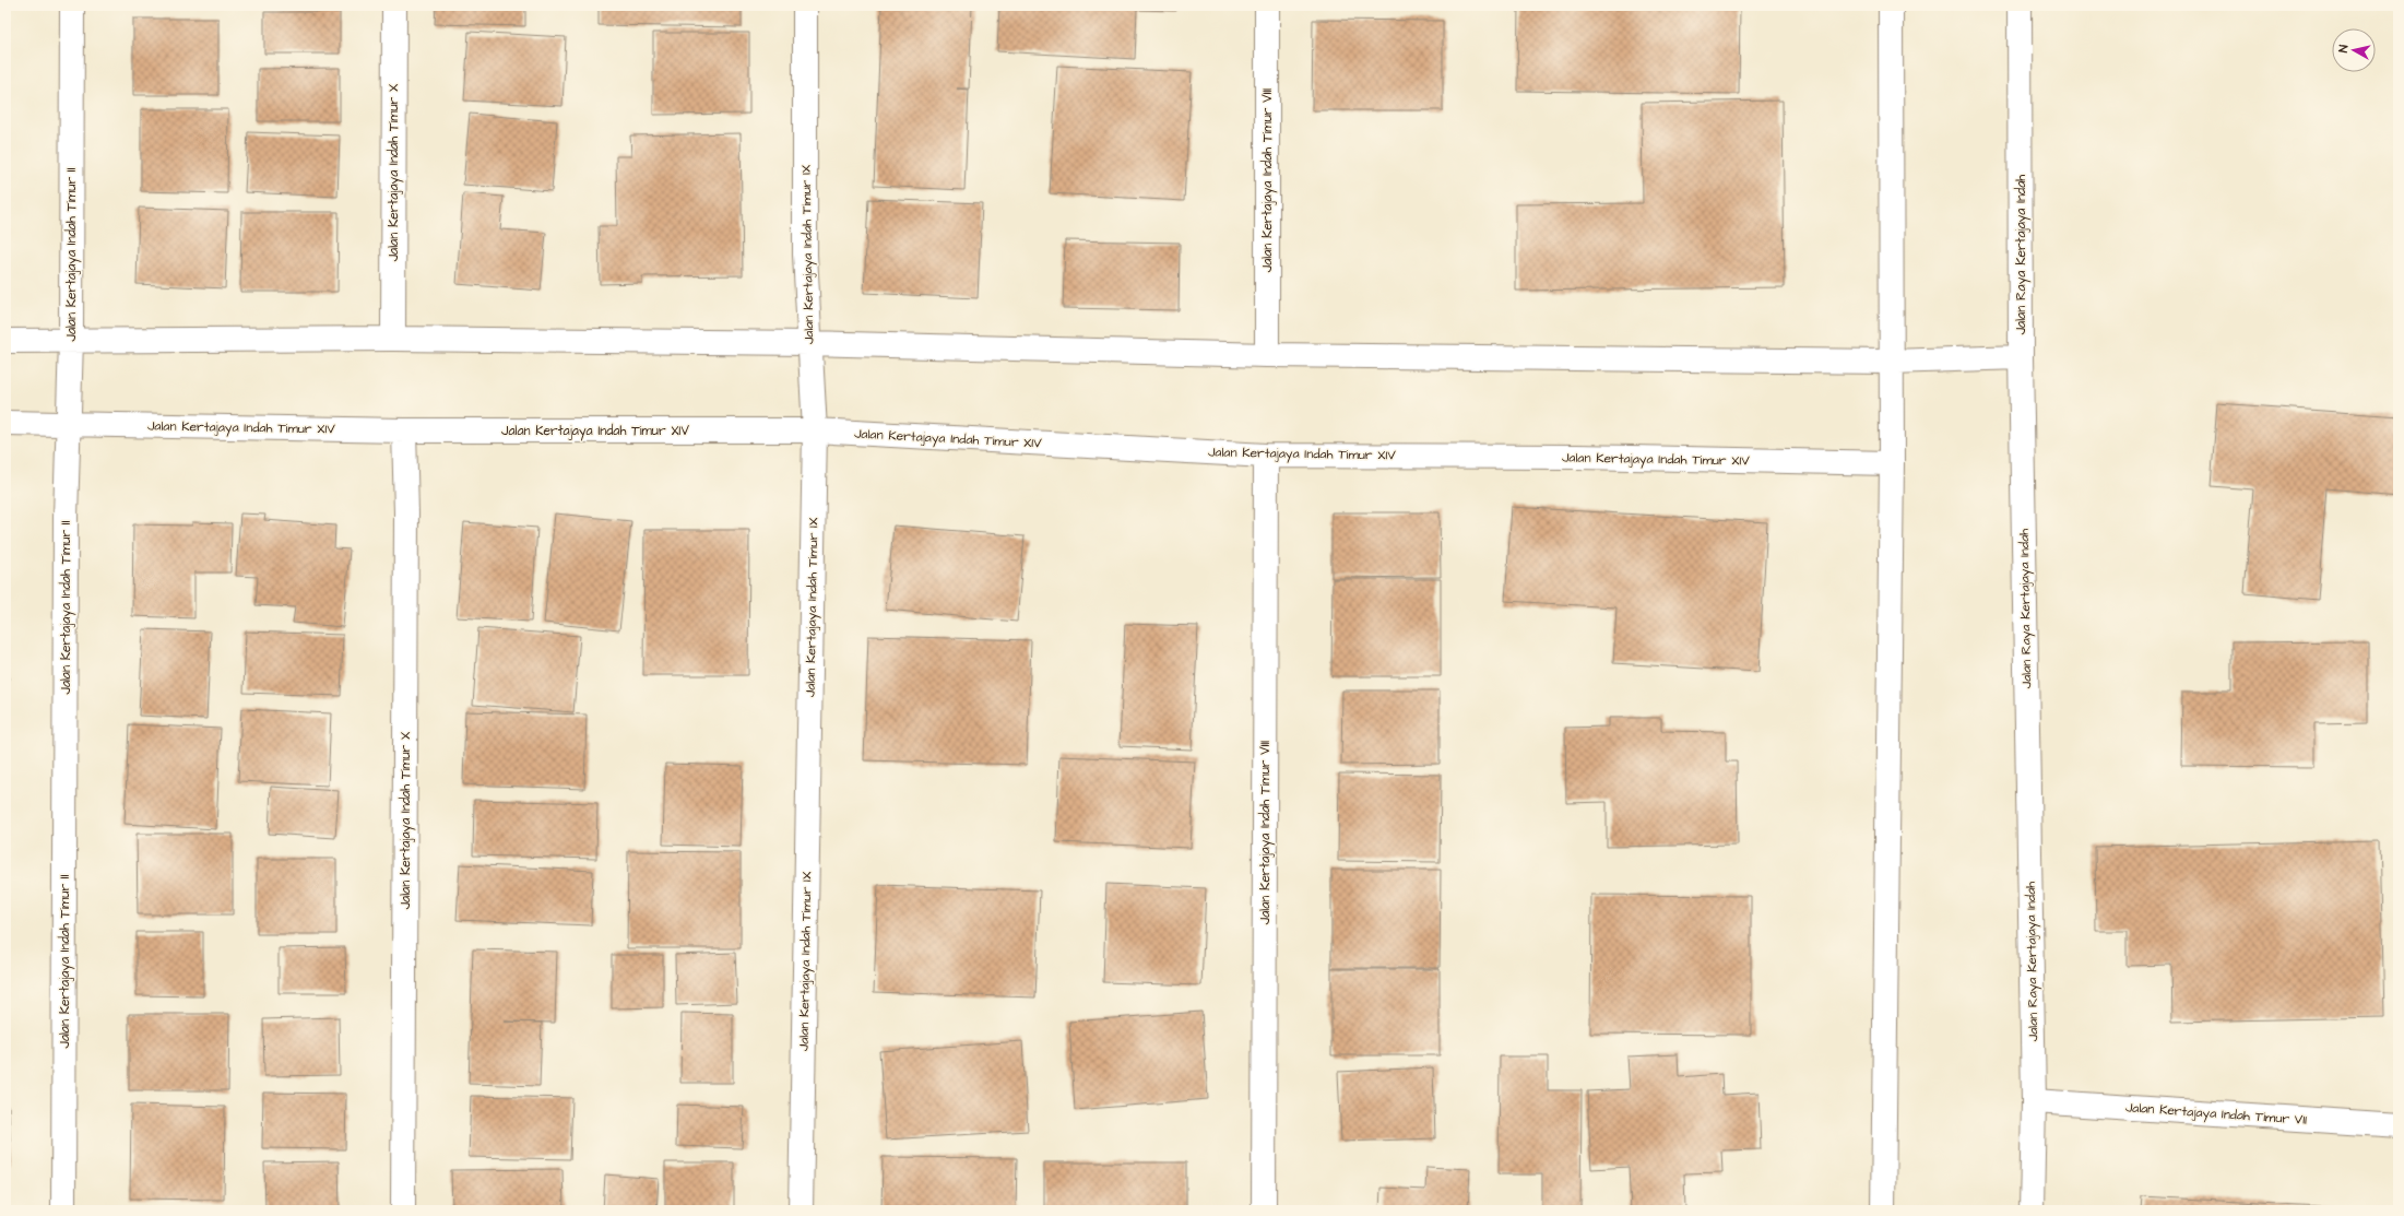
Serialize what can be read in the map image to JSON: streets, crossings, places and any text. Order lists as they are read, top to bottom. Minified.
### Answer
{"streets":{"street":["Jalan Kertajaya Indah Timur X","Jalan Kertajaya Indah Timur VIII","Jalan Kertajaya Indah Timur II","Jalan Kertajaya Indah Timur IX","Jalan Raya Kertajaya Indah","Jalan Kertajaya Indah Timur XIV","Jalan Kertajaya Indah Timur VII"]},"crossings":[["Jalan Kertajaya Indah Timur X","Jalan Kertajaya Indah Timur XIV"],["Jalan Kertajaya Indah Timur VIII","Jalan Kertajaya Indah Timur XIV"],["Jalan Kertajaya Indah Timur II","Jalan Kertajaya Indah Timur XIV"],["Jalan Kertajaya Indah Timur IX","Jalan Kertajaya Indah Timur XIV"],["Jalan Raya Kertajaya Indah","Jalan Kertajaya Indah Timur VII"]],"north":"left"}
